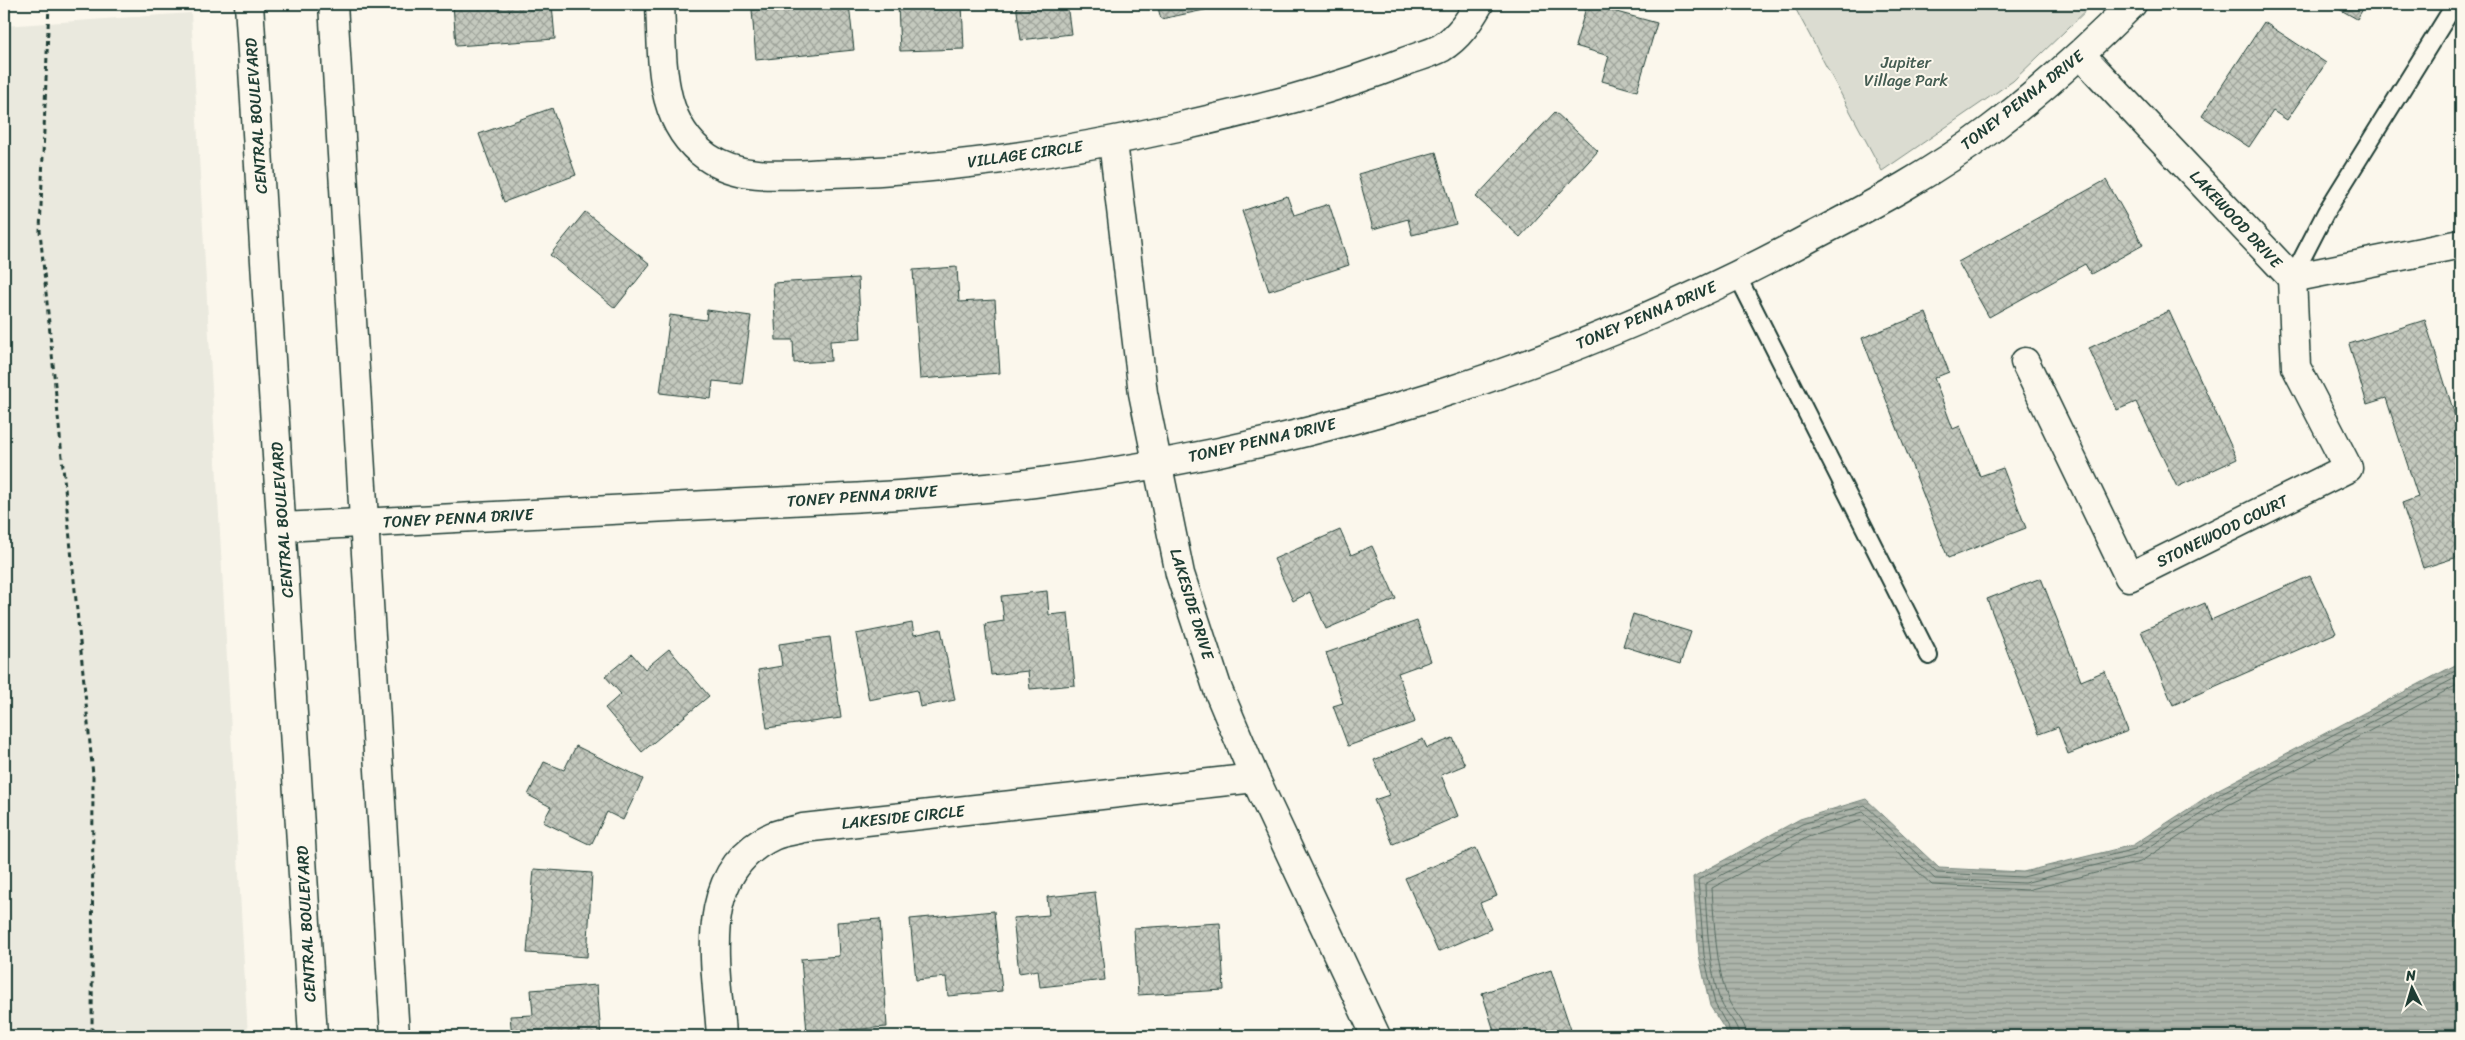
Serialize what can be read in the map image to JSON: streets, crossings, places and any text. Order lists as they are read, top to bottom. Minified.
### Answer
{"streets":{"street":["TONEY PENNA DRIVE","CENTRAL BOULEVARD","VILLAGE CIRCLE","LAKEWOOD DRIVE","STONEWOOD COURT","LAKESIDE DRIVE","LAKESIDE CIRCLE"]},"crossings":[["TONEY PENNA DRIVE","CENTRAL BOULEVARD"],["TONEY PENNA DRIVE","LAKEWOOD DRIVE"],["TONEY PENNA DRIVE","LAKESIDE DRIVE"],["VILLAGE CIRCLE","LAKESIDE DRIVE"],["LAKEWOOD DRIVE","STONEWOOD COURT"],["LAKESIDE DRIVE","LAKESIDE CIRCLE"]],"parks":["Jupiter Village Park"],"north":"top"}
